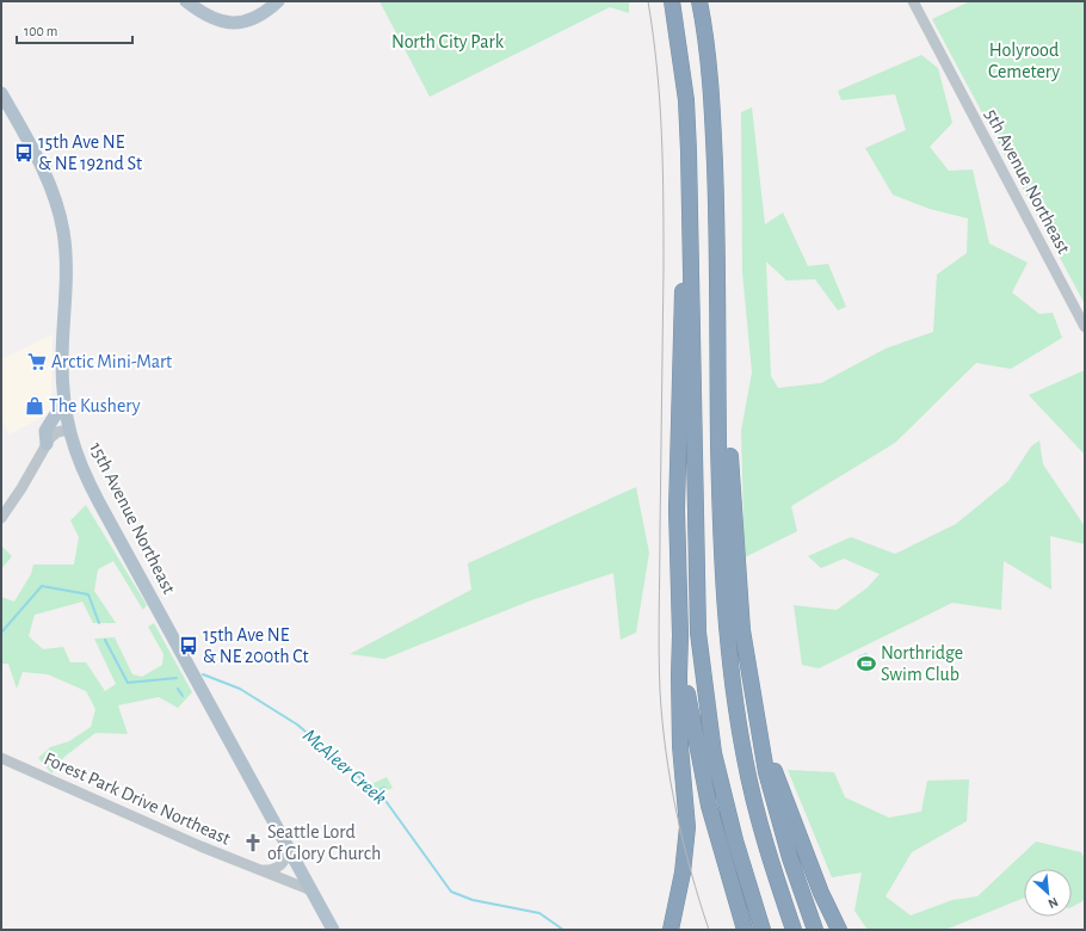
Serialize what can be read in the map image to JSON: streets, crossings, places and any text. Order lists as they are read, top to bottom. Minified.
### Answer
{"streets":{"main road":["15th Avenue Northeast"],"street":["5th Avenue Northeast","Forest Park Drive Northeast"]},"crossings":[["15th Avenue Northeast","Forest Park Drive Northeast"]],"water":["McAleer Creek"],"parks":["North City Park","Holyrood Cemetery"],"places":{"bus stop":["15th Ave NE & NE 192nd St","15th Ave NE & NE 200th Ct"],"supermarket":["Arctic Mini-Mart"],"shop":["The Kushery"],"sports":["Northridge Swim Club"],"church":["Seattle Lord of Glory Church"]},"scale_bar":"100 m","north":"bottom right"}
